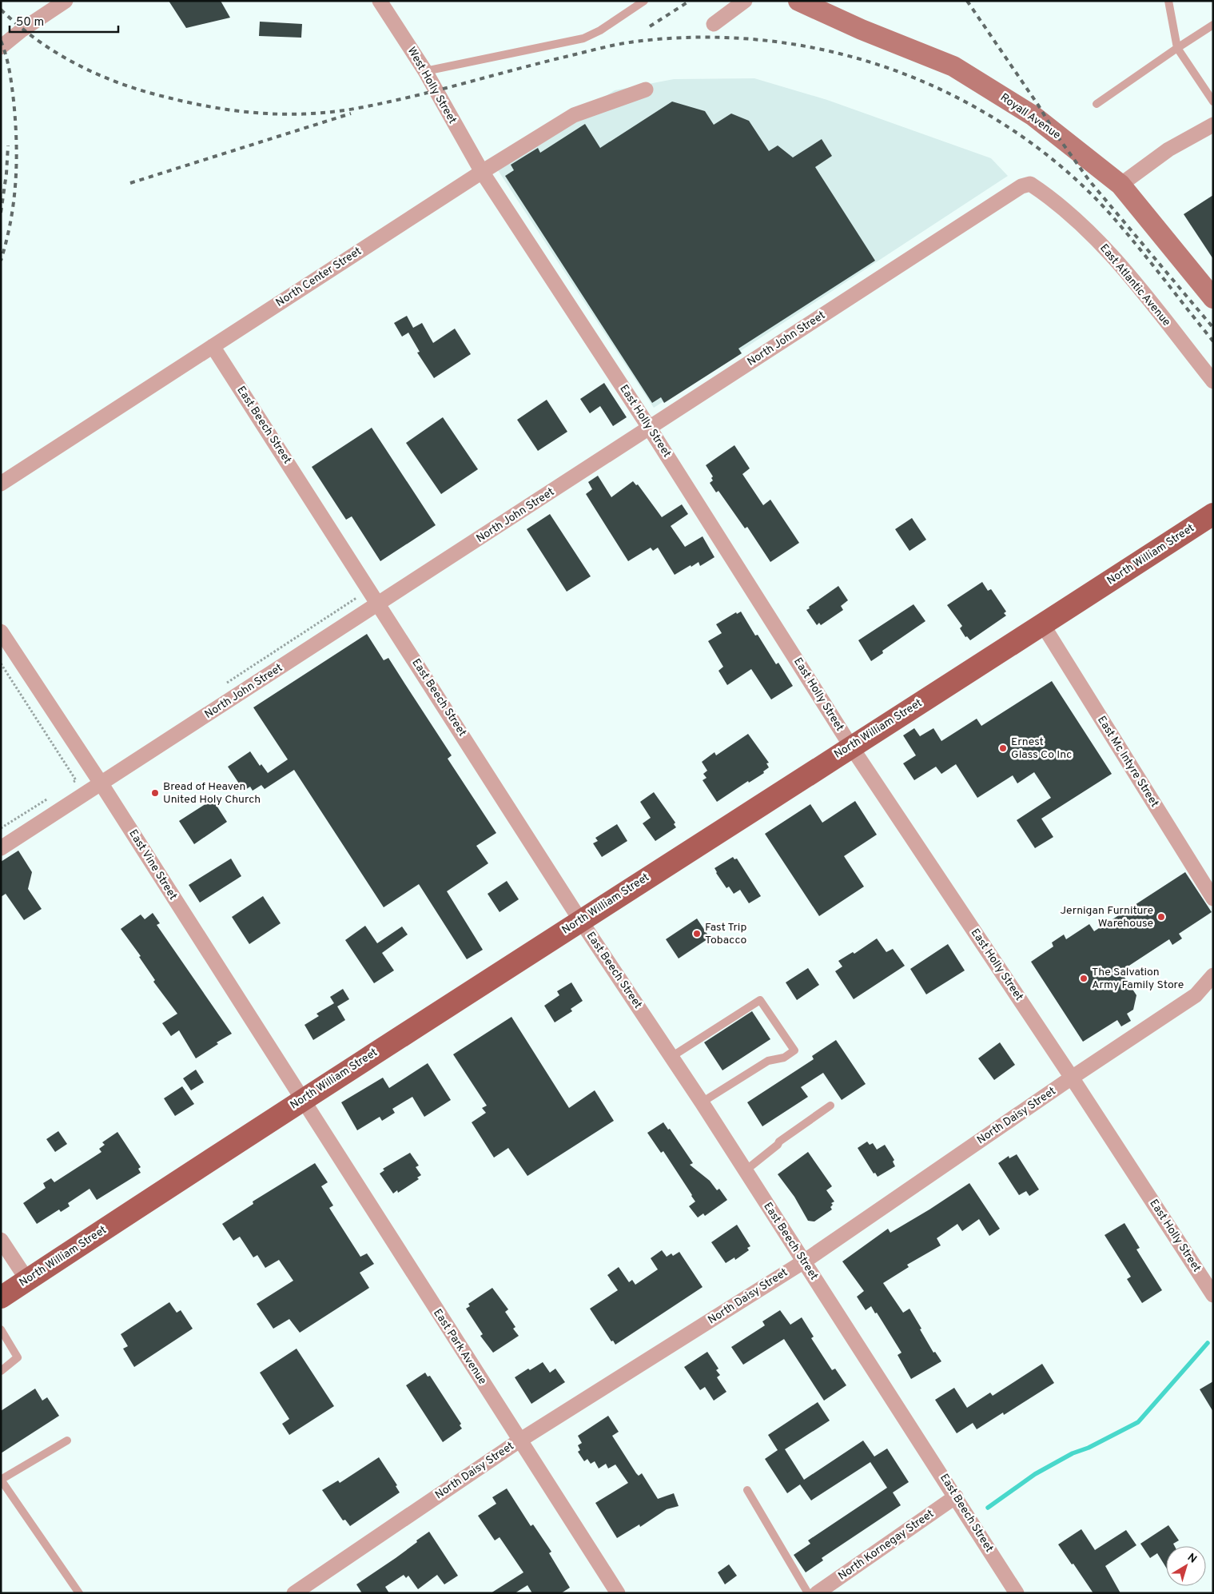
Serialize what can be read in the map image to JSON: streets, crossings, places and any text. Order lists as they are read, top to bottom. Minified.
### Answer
{"streets":{"main road":["North William Street"],"street":["West Holly Street","Royall Avenue","North Center Street","East Atlantic Avenue","North John Street","East Holly Street","East Beech Street","East Mc Intyre Street","East Vine Street","North Daisy Street","East Park Avenue","North Kornegay Street"]},"crossings":[["West Holly Street","North Center Street"],["West Holly Street","East Holly Street"],["North Center Street","East Holly Street"],["North Center Street","East Beech Street"],["East Atlantic Avenue","North John Street"],["North John Street","East Holly Street"],["North John Street","East Beech Street"],["North John Street","East Vine Street"],["East Holly Street","North William Street"],["East Holly Street","North Daisy Street"],["East Beech Street","North William Street"],["East Beech Street","North Daisy Street"],["East Beech Street","North Kornegay Street"],["North William Street","East Mc Intyre Street"],["North William Street","East Vine Street"],["North William Street","East Park Avenue"],["East Vine Street","East Park Avenue"],["North Daisy Street","East Park Avenue"]],"places":["Ernest Glass Co Inc","Bread of Heaven United Holy Church","Jernigan Furniture Warehouse","Fast Trip Tobacco","The Salvation Army Family Store"],"scale_bar":"50 m","north":"top right"}
